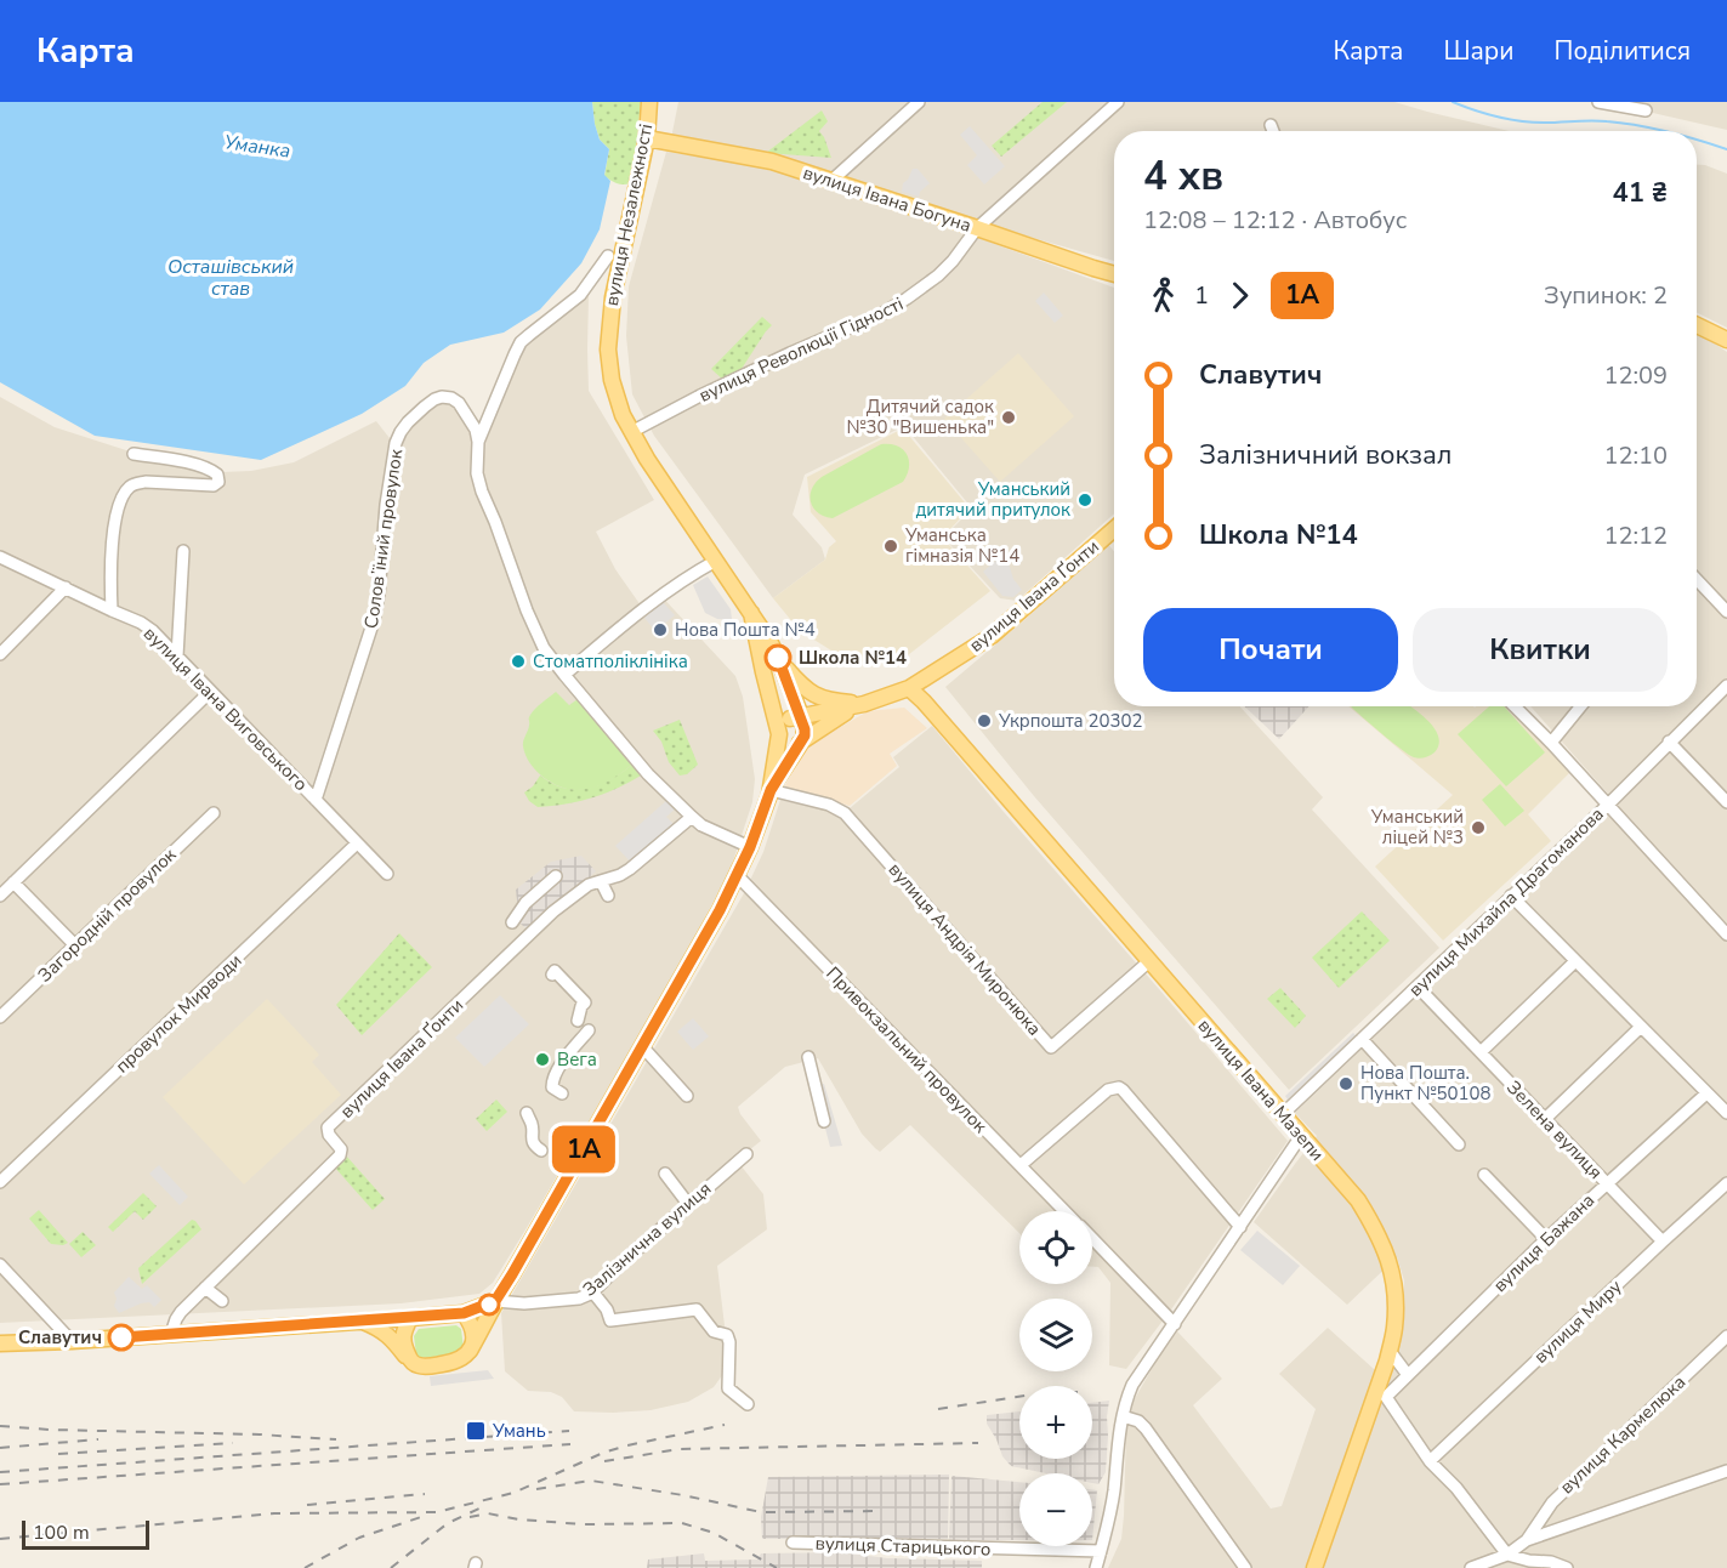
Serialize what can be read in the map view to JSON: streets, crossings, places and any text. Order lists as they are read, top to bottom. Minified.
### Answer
{"streets":{"main road":["вулиця Івана Богуна","вулиця Незалежності","вулиця Івана Ґонти","вулиця Івана Мазепи","Залізнична вулиця"],"street":["вулиця Революції Гідності","Соловʼїний провулок","вулиця Івана Виговського","вулиця Михайла Драгоманова","Загородній провулок","вулиця Андрія Миронюка","провулок Мирводи","Привокзальний провулок","Зелена вулиця","вулиця Бажана","вулиця Миру","вулиця Кармелюка","вулиця Старицького"]},"crossings":[["вулиця Івана Богуна","вулиця Незалежності"],["вулиця Івана Богуна","вулиця Революції Гідності"],["вулиця Незалежності","вулиця Революції Гідності"],["вулиця Незалежності","вулиця Івана Ґонти"],["вулиця Незалежності","вулиця Андрія Миронюка"],["вулиця Незалежності","Привокзальний провулок"],["вулиця Незалежності","Залізнична вулиця"],["Соловʼїний провулок","вулиця Івана Виговського"],["вулиця Івана Ґонти","вулиця Івана Мазепи"],["вулиця Івана Виговського","провулок Мирводи"],["вулиця Михайла Драгоманова","вулиця Івана Мазепи"],["вулиця Михайла Драгоманова","Зелена вулиця"],["вулиця Андрія Миронюка","вулиця Івана Мазепи"],["Зелена вулиця","вулиця Бажана"],["Зелена вулиця","вулиця Миру"],["вулиця Бажана","вулиця Миру"]],"water":["Уманка","Осташівський став"],"places":{"other":["Дитячий садок №30 \"Вишенька\"","Уманський дитячий притулок","Уманська гімназія №14","Нова Пошта №4","Школа №14","Стоматполіклініка","Укрпошта 20302","Уманський ліцей №3","Вега","Нова Пошта. Пункт №50108","Славутич"],"transit":["Умань"]},"lines":["bus line 1А"],"scale_bar":"100 m","page":{"header":"Карта","nav":["Карта","Шари","Поділитися"],"on_map":"1А","heading":["4 хв","12:08 – 12:12 · Автобус","41 ₴"],"legs":["1","1А","Зупинок: 2"],"list":[{"name":"Славутич","value":"12:09"},{"name":"Залізничний вокзал","value":"12:10"},{"name":"Школа №14","value":"12:12"}],"buttons":["Почати","Квитки"],"map_buttons":["+","−"],"scale":"100 m"}}
